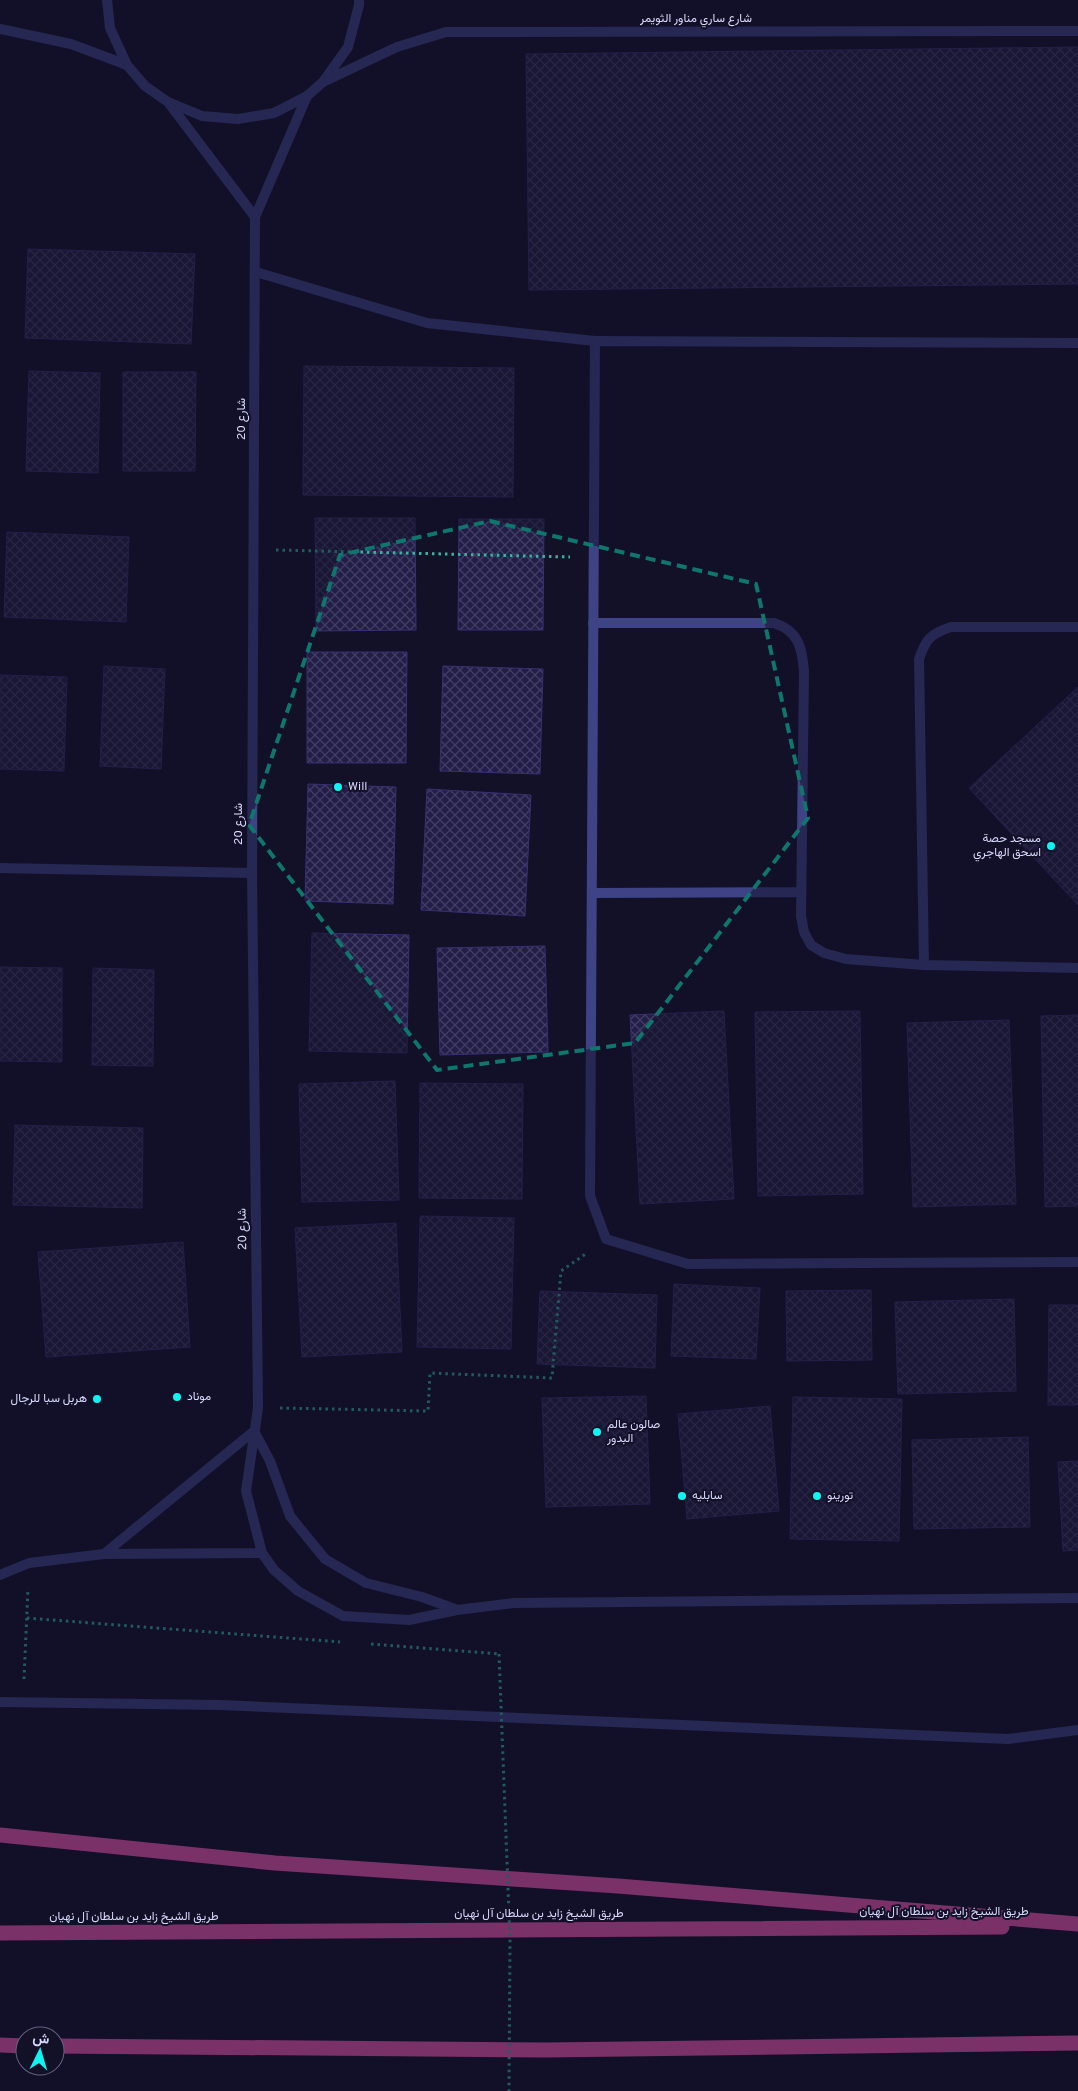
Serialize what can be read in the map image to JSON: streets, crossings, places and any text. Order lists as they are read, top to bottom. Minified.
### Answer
{"streets":{"highway":["طريق الشيخ زايد بن سلطان آل نهيان"],"street":["شارع ساري مناور الثويمر","شارع 20"]},"places":["Will","مسجد حصة اسحق الهاجري","موناد","هربل سبا للرجال","صالون عالم البدور","سابليه","تورينو"],"north":"top"}
